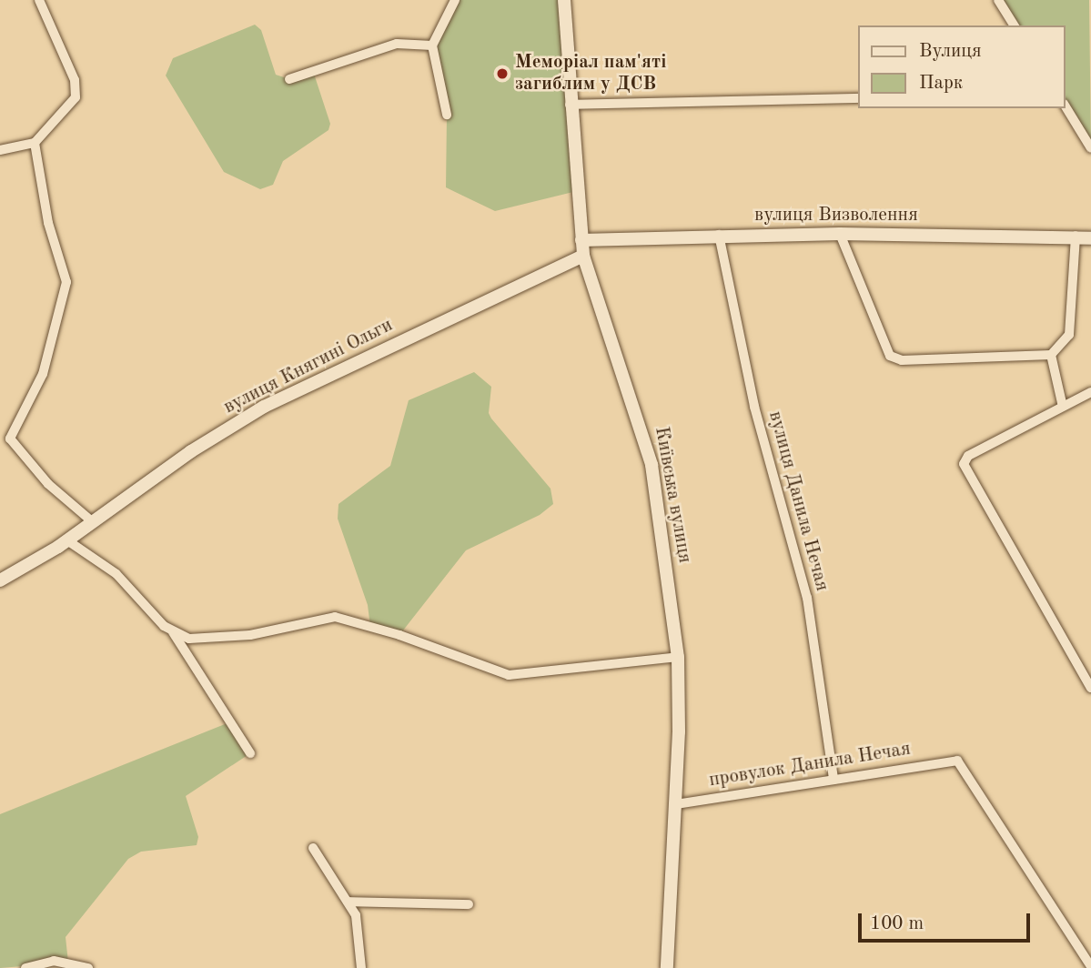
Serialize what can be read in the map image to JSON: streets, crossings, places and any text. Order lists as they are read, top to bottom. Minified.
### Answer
{"streets":{"street":["вулиця Визволення","вулиця Княгині Ольги","Київська вулиця","вулиця Данила Нечая","провулок Данила Нечая"]},"crossings":[["вулиця Визволення","Київська вулиця"],["вулиця Визволення","вулиця Данила Нечая"],["вулиця Княгині Ольги","Київська вулиця"],["Київська вулиця","провулок Данила Нечая"],["вулиця Данила Нечая","провулок Данила Нечая"]],"places":["Меморіал пам'яті загиблим у ДСВ"],"legend":["Вулиця","Парк"],"scale_bar":"100 m"}
